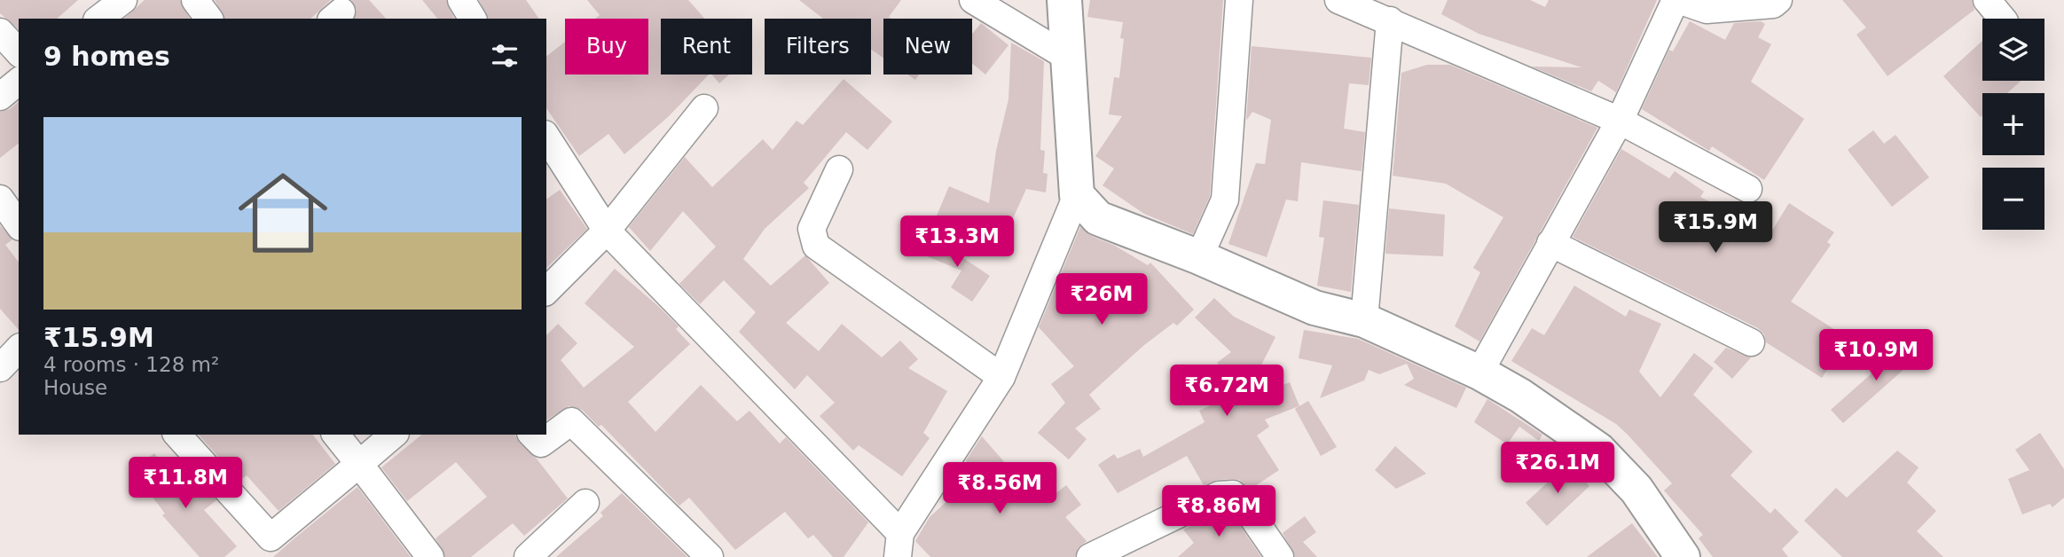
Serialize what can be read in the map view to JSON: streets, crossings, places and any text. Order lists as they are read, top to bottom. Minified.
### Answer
{"page":{"map_buttons":["+","−"],"chip":["Buy","Rent","Filters","New"],"heading":"9 homes","list":[{"name":"₹15.9M","note":"4 rooms · 128 m² · House"}],"price":["₹15.9M","₹13.3M","₹26M","₹10.9M","₹6.72M","₹26.1M","₹11.8M","₹8.56M","₹8.86M"]}}
